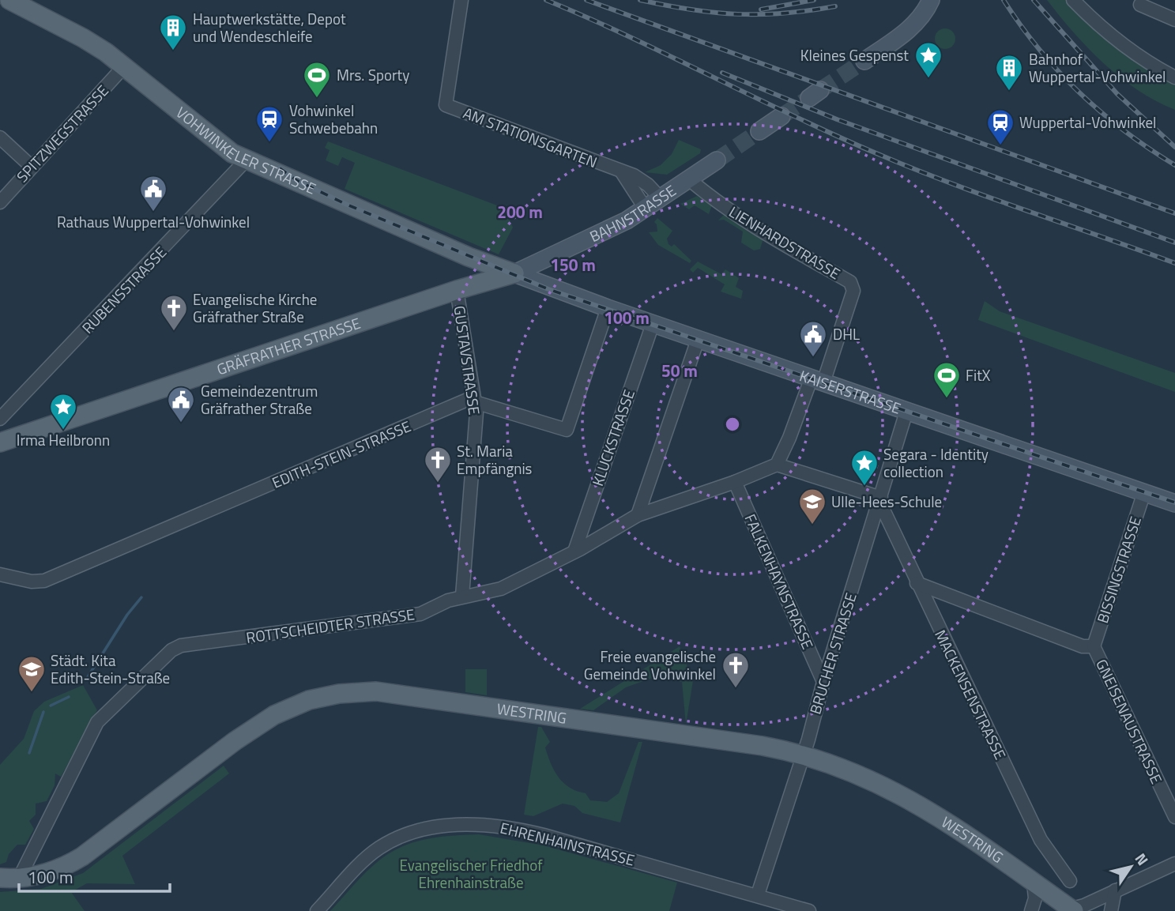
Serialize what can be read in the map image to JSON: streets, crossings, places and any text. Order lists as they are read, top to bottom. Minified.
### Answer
{"streets":{"main road":["VOHWINKELER STRASSE","BAHNSTRASSE","GRÄFRATHER STRASSE","KAISERSTRASSE","WESTRING"],"street":["SPITZWEGSTRASSE","AM STATIONSGARTEN","LIENHARDSTRASSE","RUBENSSTRASSE","GUSTAVSTRASSE","KLUCKSTRASSE","EDITH-STEIN-STRASSE","BISSINGSTRASSE","FALKENHAYNSTRASSE","ROTTSCHEIDTER STRASSE","BRUCHER STRASSE","MACKENSENSTRASSE","GNEISENAUSTRASSE","EHRENHAINSTRASSE"]},"crossings":[["SPITZWEGSTRASSE","VOHWINKELER STRASSE"],["AM STATIONSGARTEN","BAHNSTRASSE"],["VOHWINKELER STRASSE","BAHNSTRASSE"],["VOHWINKELER STRASSE","RUBENSSTRASSE"],["VOHWINKELER STRASSE","GRÄFRATHER STRASSE"],["VOHWINKELER STRASSE","KAISERSTRASSE"],["BAHNSTRASSE","LIENHARDSTRASSE"],["BAHNSTRASSE","GRÄFRATHER STRASSE"],["BAHNSTRASSE","KAISERSTRASSE"],["LIENHARDSTRASSE","KAISERSTRASSE"],["GRÄFRATHER STRASSE","GUSTAVSTRASSE"],["GRÄFRATHER STRASSE","KAISERSTRASSE"],["GUSTAVSTRASSE","EDITH-STEIN-STRASSE"],["GUSTAVSTRASSE","ROTTSCHEIDTER STRASSE"],["KAISERSTRASSE","KLUCKSTRASSE"],["KAISERSTRASSE","EDITH-STEIN-STRASSE"],["KAISERSTRASSE","BISSINGSTRASSE"],["KAISERSTRASSE","BRUCHER STRASSE"],["KLUCKSTRASSE","ROTTSCHEIDTER STRASSE"],["BISSINGSTRASSE","GNEISENAUSTRASSE"],["FALKENHAYNSTRASSE","ROTTSCHEIDTER STRASSE"],["FALKENHAYNSTRASSE","BRUCHER STRASSE"],["ROTTSCHEIDTER STRASSE","WESTRING"],["BRUCHER STRASSE","MACKENSENSTRASSE"],["BRUCHER STRASSE","WESTRING"],["BRUCHER STRASSE","EHRENHAINSTRASSE"],["MACKENSENSTRASSE","GNEISENAUSTRASSE"]],"parks":["Evangelischer Friedhof Ehrenhainstraße"],"places":{"building":["Hauptwerkstätte, Depot und Wendeschleife","Bahnhof Wuppertal-Vohwinkel"],"place":["Kleines Gespenst","Irma Heilbronn","Segara - Identity collection"],"sports":["Mrs. Sporty","FitX"],"station":["Vohwinkel Schwebebahn","Wuppertal-Vohwinkel"],"public building":["Rathaus Wuppertal-Vohwinkel","DHL","Gemeindezentrum Gräfrather Straße"],"church":["Evangelische Kirche Gräfrather Straße","St. Maria Empfängnis","Freie evangelische Gemeinde Vohwinkel"],"school or university":["Ulle-Hees-Schule","Städt. Kita Edith-Stein-Straße"]},"scale_bar":"100 m","north":"top right","rings":["200 m","150 m","100 m","50 m"]}
